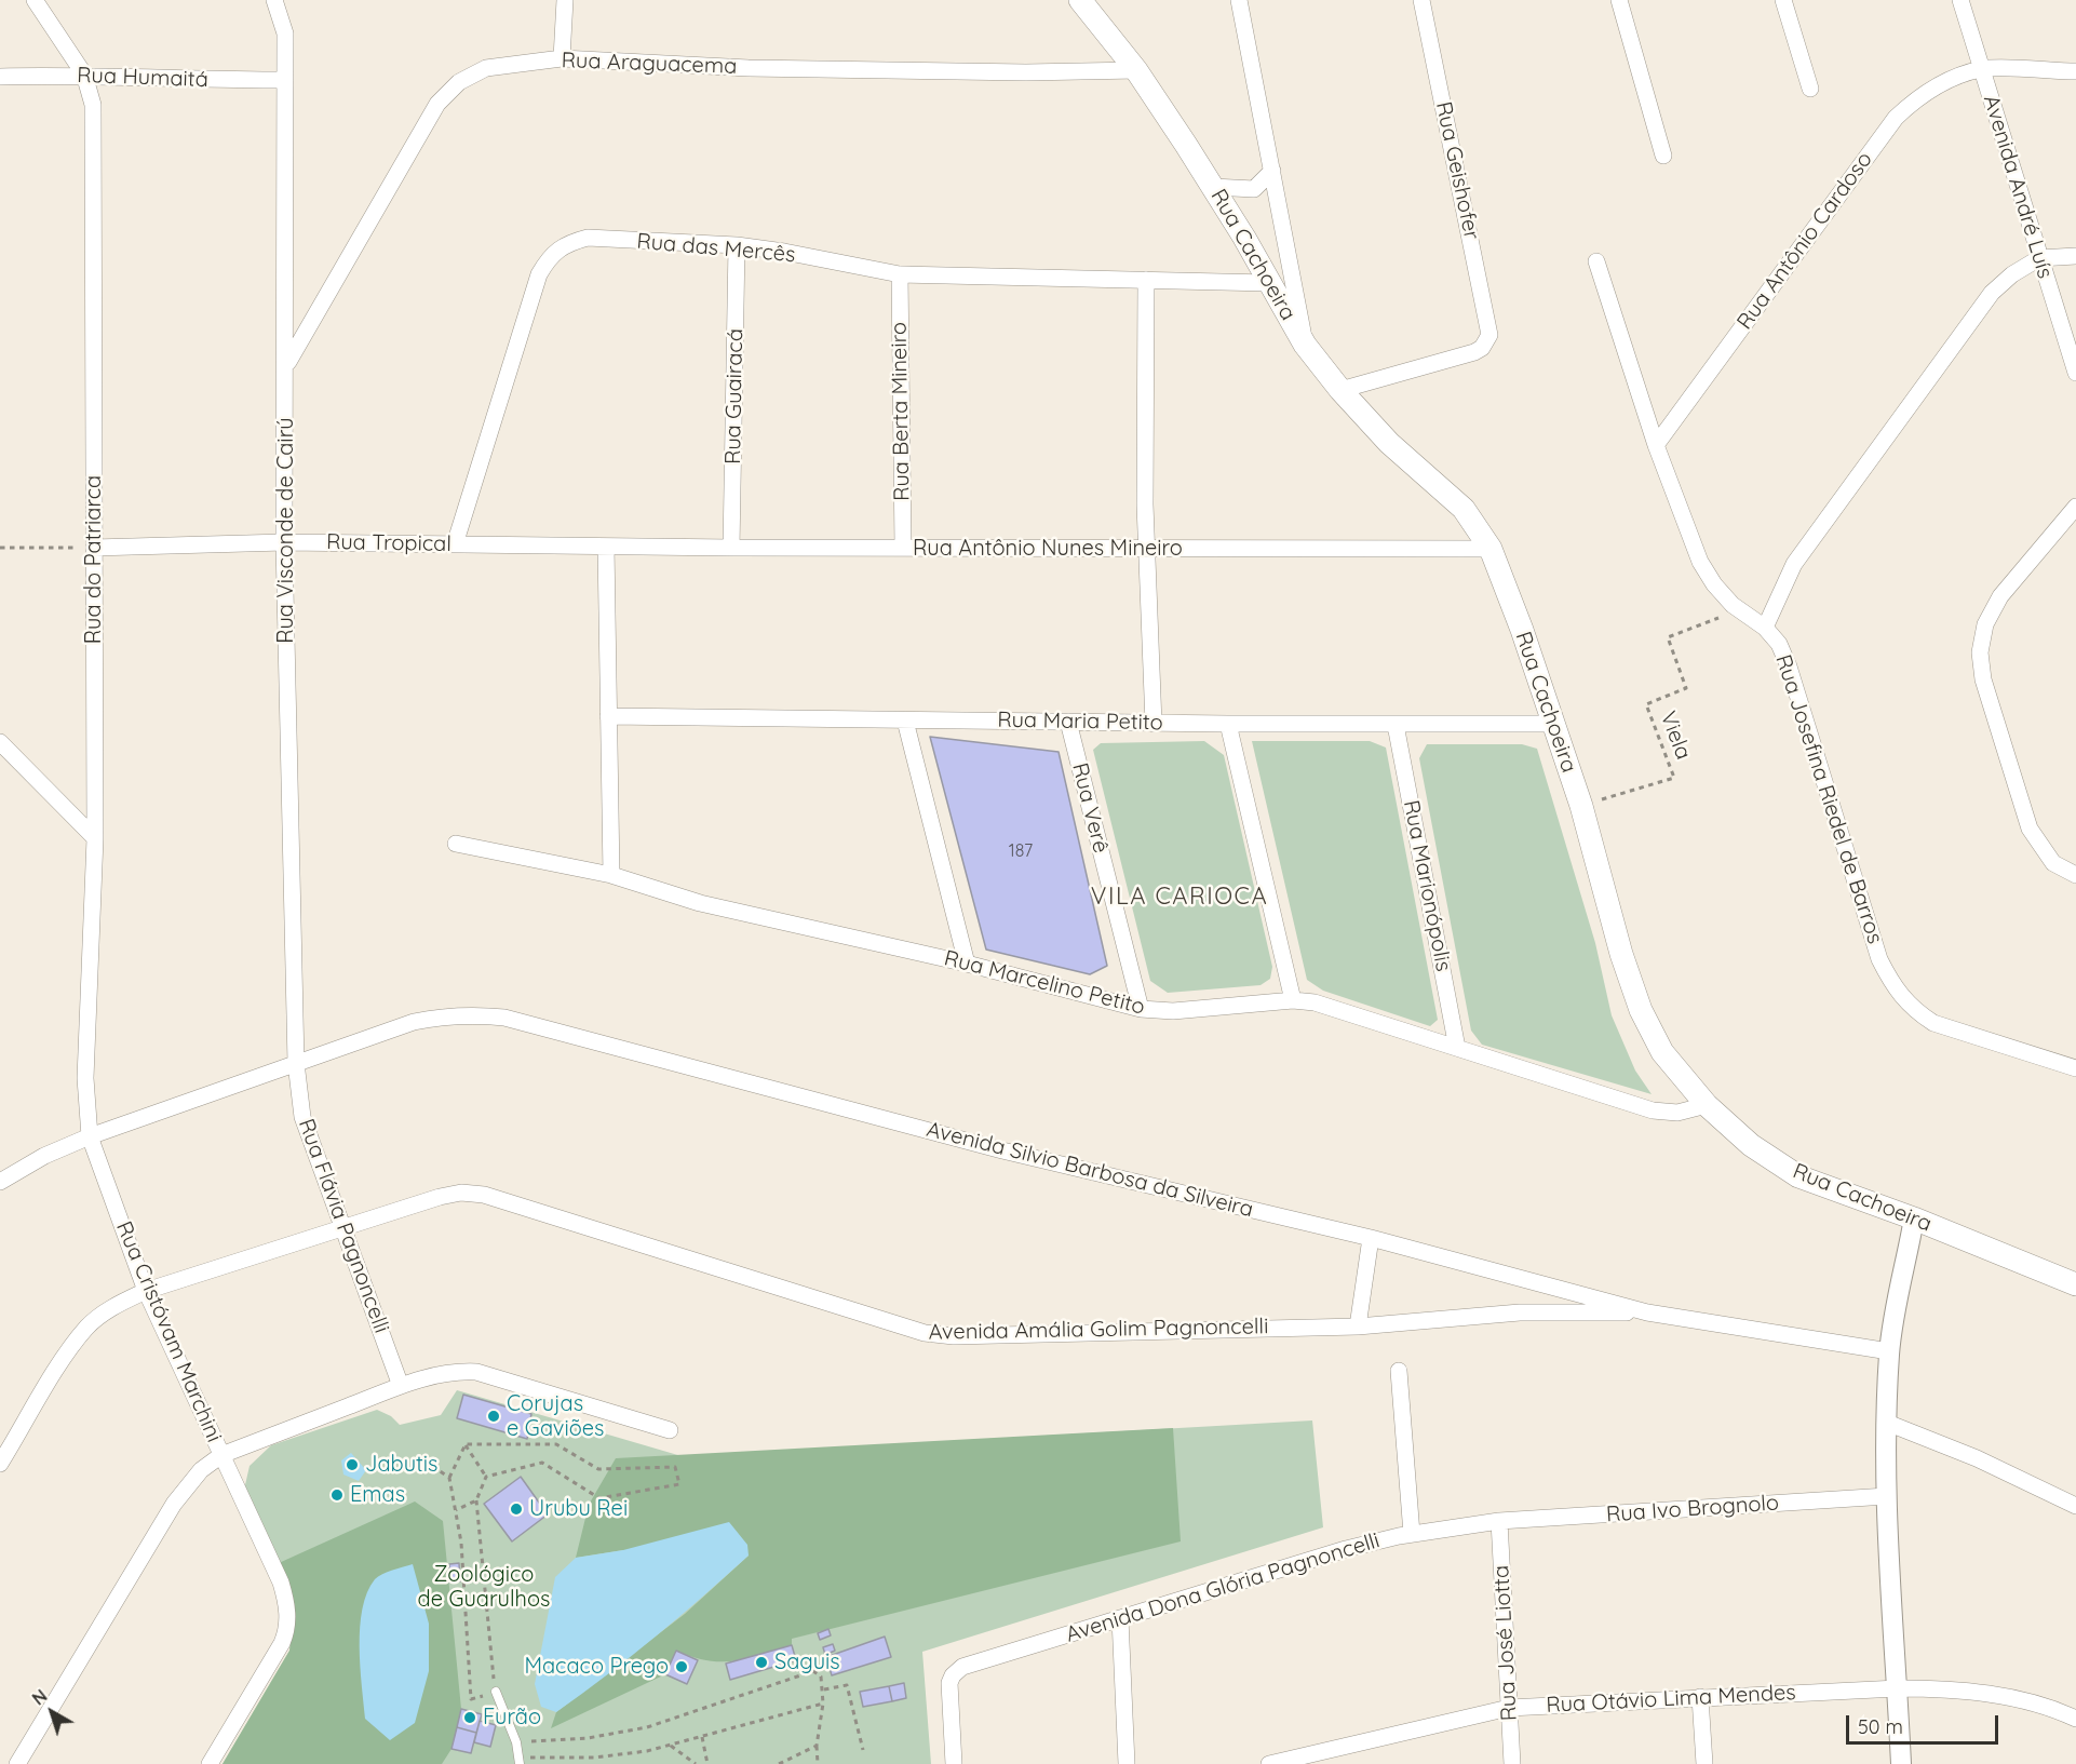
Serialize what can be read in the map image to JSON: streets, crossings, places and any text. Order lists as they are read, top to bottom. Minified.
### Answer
{"streets":{"main road":["Rua Cachoeira"],"street":["Rua Araguacema","Rua Humaitá","Rua Geishofer","Avenida André Luís","Rua Antônio Cardoso","Rua das Mercês","Rua Guairacá","Rua Berta Mineiro","Rua Visconde de Cairú","Rua Tropical","Rua Antônio Nunes Mineiro","Rua do Patriarca","Rua Maria Petito","Rua Josefina Riedel de Barros","Rua Verê","Rua Marionópolis","Rua Marcelino Petito","Avenida Silvio Barbosa da Silveira","Rua Flávia Pagnoncelli","Avenida Amália Golim Pagnoncelli","Rua Cristóvam Marchini","Rua Ivo Brognolo","Avenida Dona Glória Pagnoncelli","Rua José Liotta","Rua Otávio Lima Mendes"],"path":["Viela"]},"crossings":[["Rua Araguacema","Rua Cachoeira"],["Rua Araguacema","Rua Visconde de Cairú"],["Rua Humaitá","Rua Visconde de Cairú"],["Rua Humaitá","Rua do Patriarca"],["Rua Geishofer","Rua Cachoeira"],["Avenida André Luís","Rua Antônio Cardoso"],["Rua Antônio Cardoso","Rua Josefina Riedel de Barros"],["Rua das Mercês","Rua Cachoeira"],["Rua das Mercês","Rua Guairacá"],["Rua das Mercês","Rua Berta Mineiro"],["Rua das Mercês","Rua Tropical"],["Rua Cachoeira","Rua Antônio Nunes Mineiro"],["Rua Cachoeira","Rua Maria Petito"],["Rua Cachoeira","Viela"],["Rua Cachoeira","Rua Marcelino Petito"],["Rua Guairacá","Rua Antônio Nunes Mineiro"],["Rua Berta Mineiro","Rua Antônio Nunes Mineiro"],["Rua Visconde de Cairú","Rua Tropical"],["Rua Visconde de Cairú","Avenida Silvio Barbosa da Silveira"],["Rua Visconde de Cairú","Rua Flávia Pagnoncelli"],["Rua Tropical","Rua Antônio Nunes Mineiro"],["Rua Tropical","Rua do Patriarca"],["Rua do Patriarca","Avenida Silvio Barbosa da Silveira"],["Rua do Patriarca","Rua Cristóvam Marchini"],["Rua Maria Petito","Rua Verê"],["Rua Maria Petito","Rua Marionópolis"],["Viela","Rua Josefina Riedel de Barros"],["Rua Verê","Rua Marcelino Petito"],["Rua Marionópolis","Rua Marcelino Petito"],["Avenida Silvio Barbosa da Silveira","Rua Flávia Pagnoncelli"],["Avenida Silvio Barbosa da Silveira","Avenida Amália Golim Pagnoncelli"],["Avenida Silvio Barbosa da Silveira","Rua Cristóvam Marchini"],["Rua Flávia Pagnoncelli","Avenida Amália Golim Pagnoncelli"],["Avenida Amália Golim Pagnoncelli","Rua Cristóvam Marchini"],["Rua Ivo Brognolo","Avenida Dona Glória Pagnoncelli"],["Rua Ivo Brognolo","Rua José Liotta"],["Avenida Dona Glória Pagnoncelli","Rua José Liotta"],["Rua José Liotta","Rua Otávio Lima Mendes"]],"districts":["VILA CARIOCA"],"parks":["Zoológico de Guarulhos"],"places":["Corujas e Gaviões","Jabutis","Emas","Urubu Rei","Saguis","Macaco Prego","Furão"],"house_numbers":["187"],"scale_bar":"50 m","north":"top left"}
